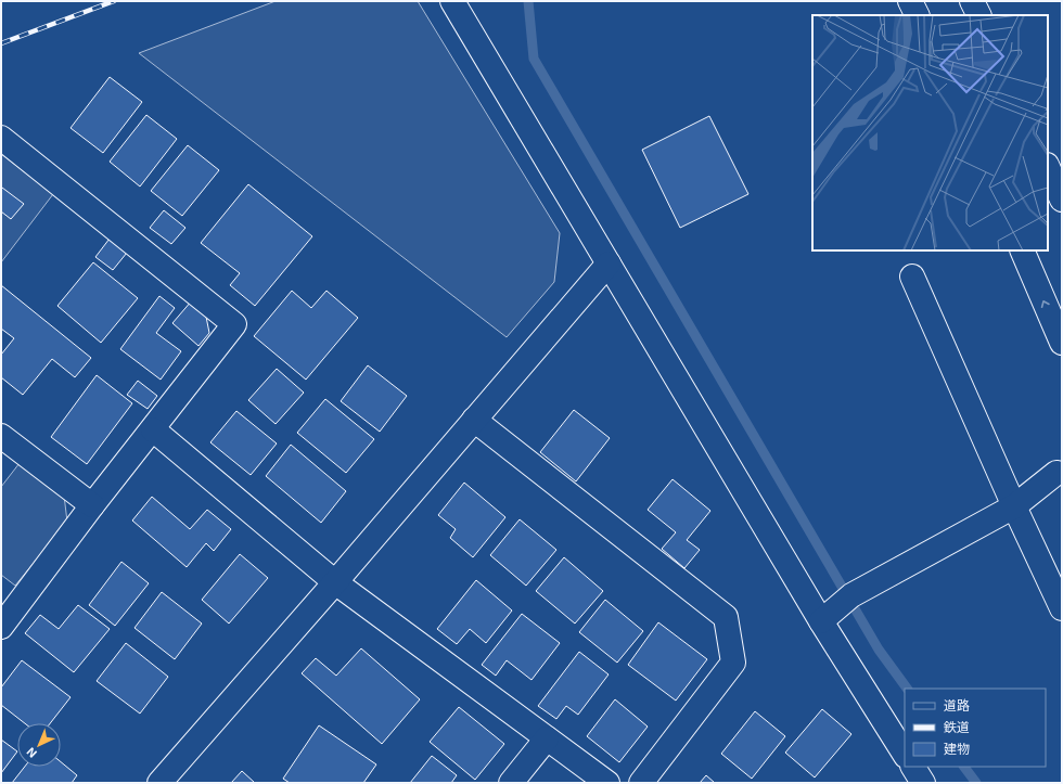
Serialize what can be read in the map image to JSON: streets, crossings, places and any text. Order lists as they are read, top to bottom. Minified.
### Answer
{"legend":["道路","鉄道","建物"],"north":"bottom left"}
